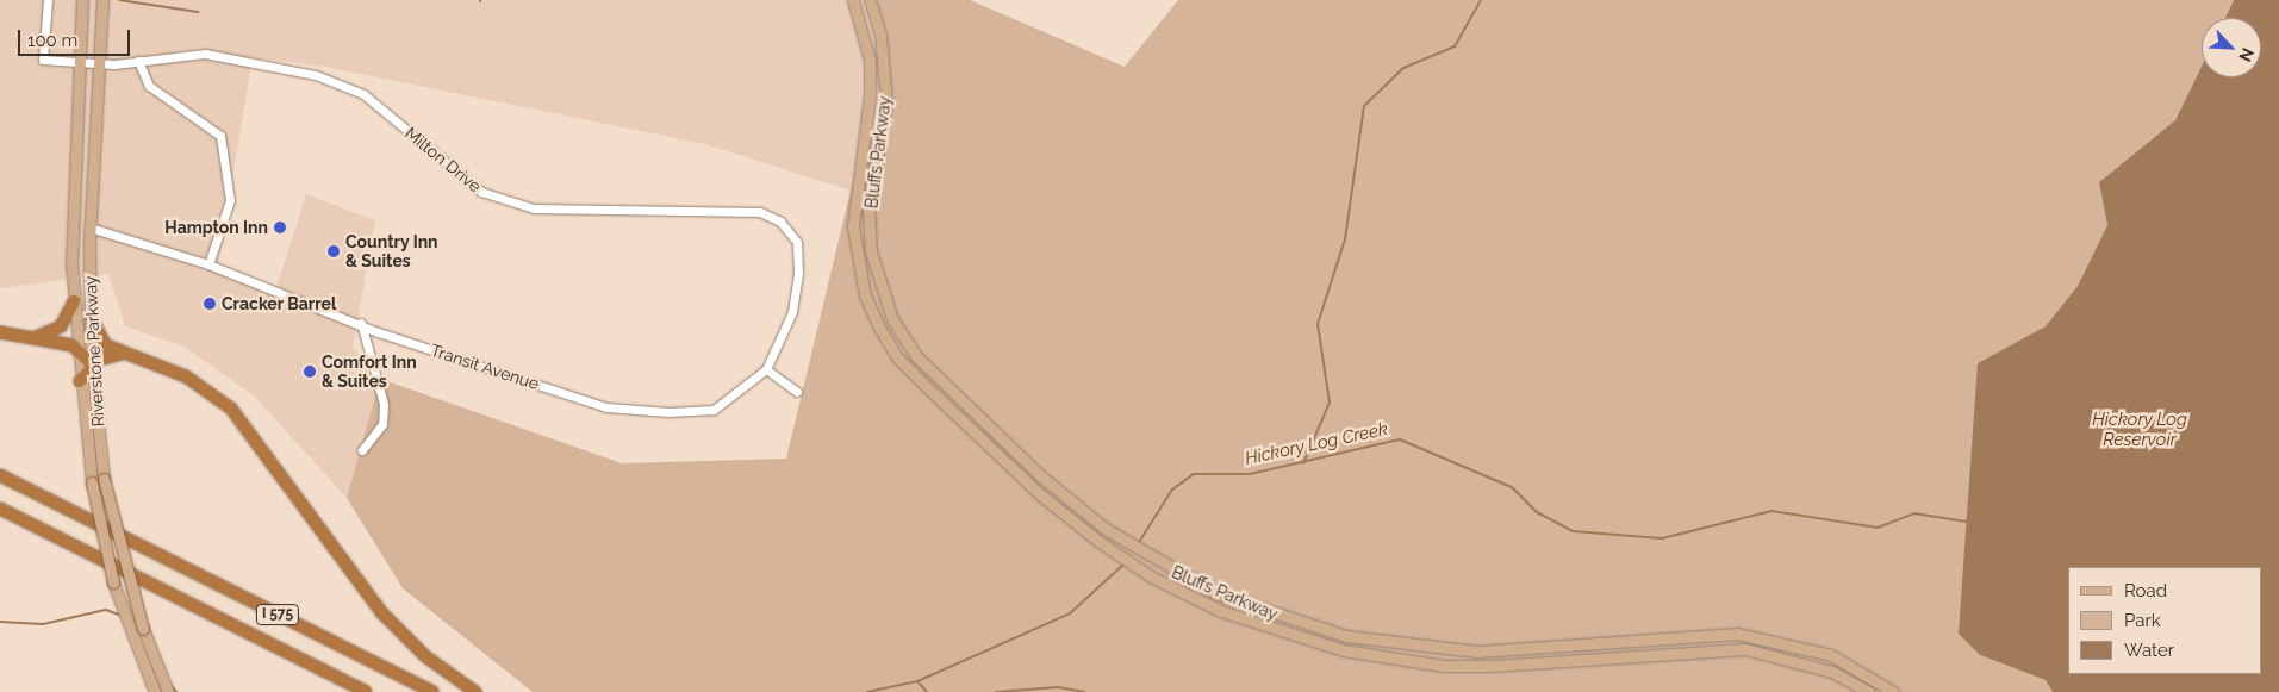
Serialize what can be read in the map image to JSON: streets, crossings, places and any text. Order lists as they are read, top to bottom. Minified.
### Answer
{"streets":{"highway":["I 575"],"main road":["Bluffs Parkway","Riverstone Parkway"],"street":["Milton Drive","Transit Avenue"]},"crossings":[["Milton Drive","Riverstone Parkway"],["Milton Drive","Transit Avenue"],["Riverstone Parkway","Transit Avenue"]],"water":["Hickory Log Reservoir","Hickory Log Creek"],"places":["Hampton Inn","Country Inn & Suites","Cracker Barrel","Comfort Inn & Suites"],"legend":["Road","Park","Water"],"scale_bar":"100 m","north":"bottom right"}
